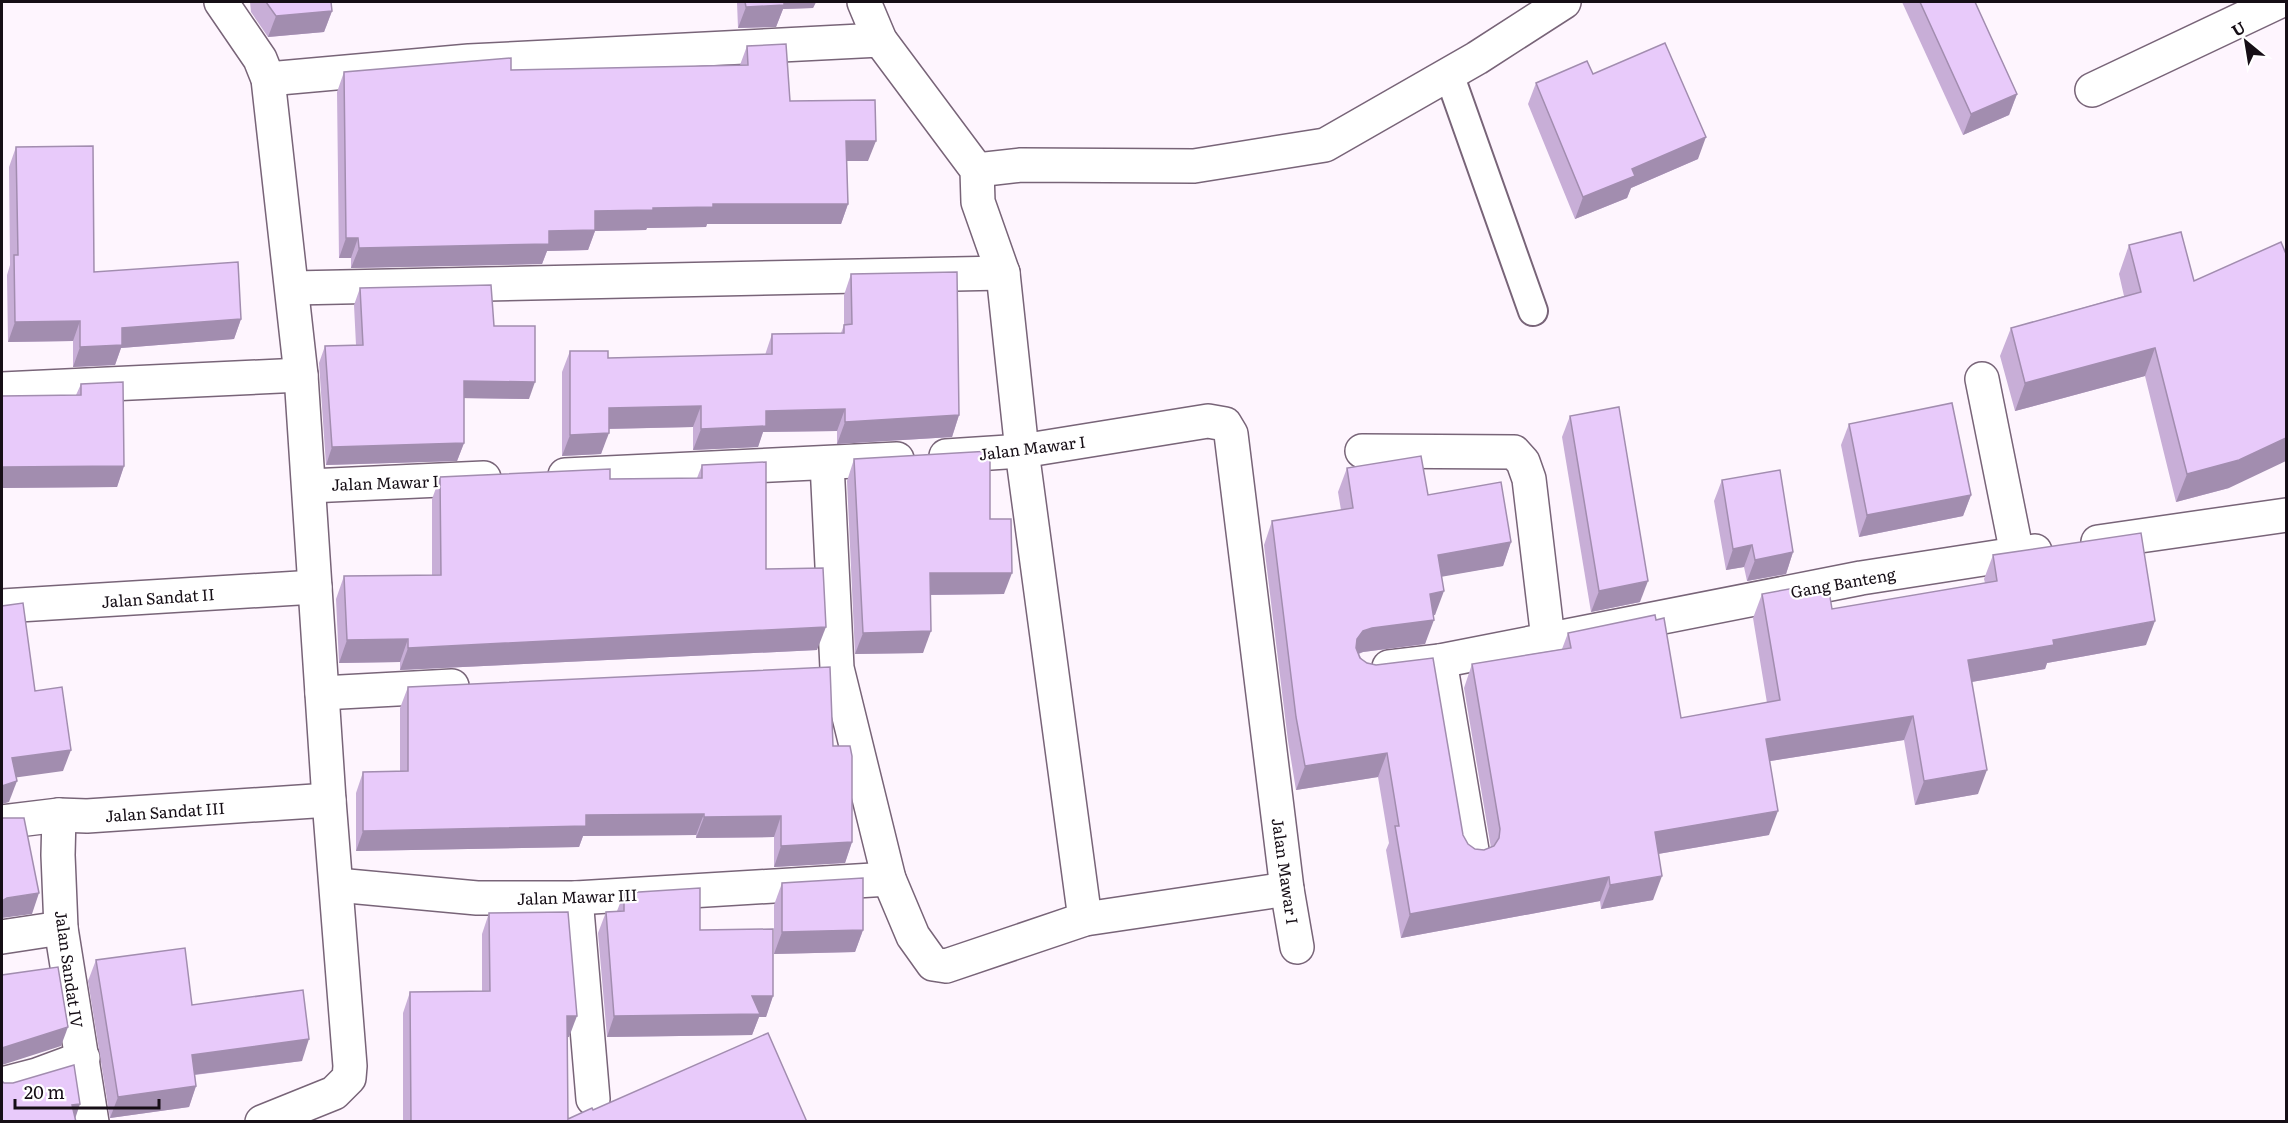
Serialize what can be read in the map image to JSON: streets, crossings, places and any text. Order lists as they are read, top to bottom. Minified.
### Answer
{"streets":{"street":["Jalan Mawar I","Gang Banteng","Jalan Sandat II","Jalan Sandat III","Jalan Mawar III","Jalan Sandat IV"]},"crossings":[["Jalan Sandat III","Jalan Sandat IV"]],"scale_bar":"20 m","north":"top left"}
